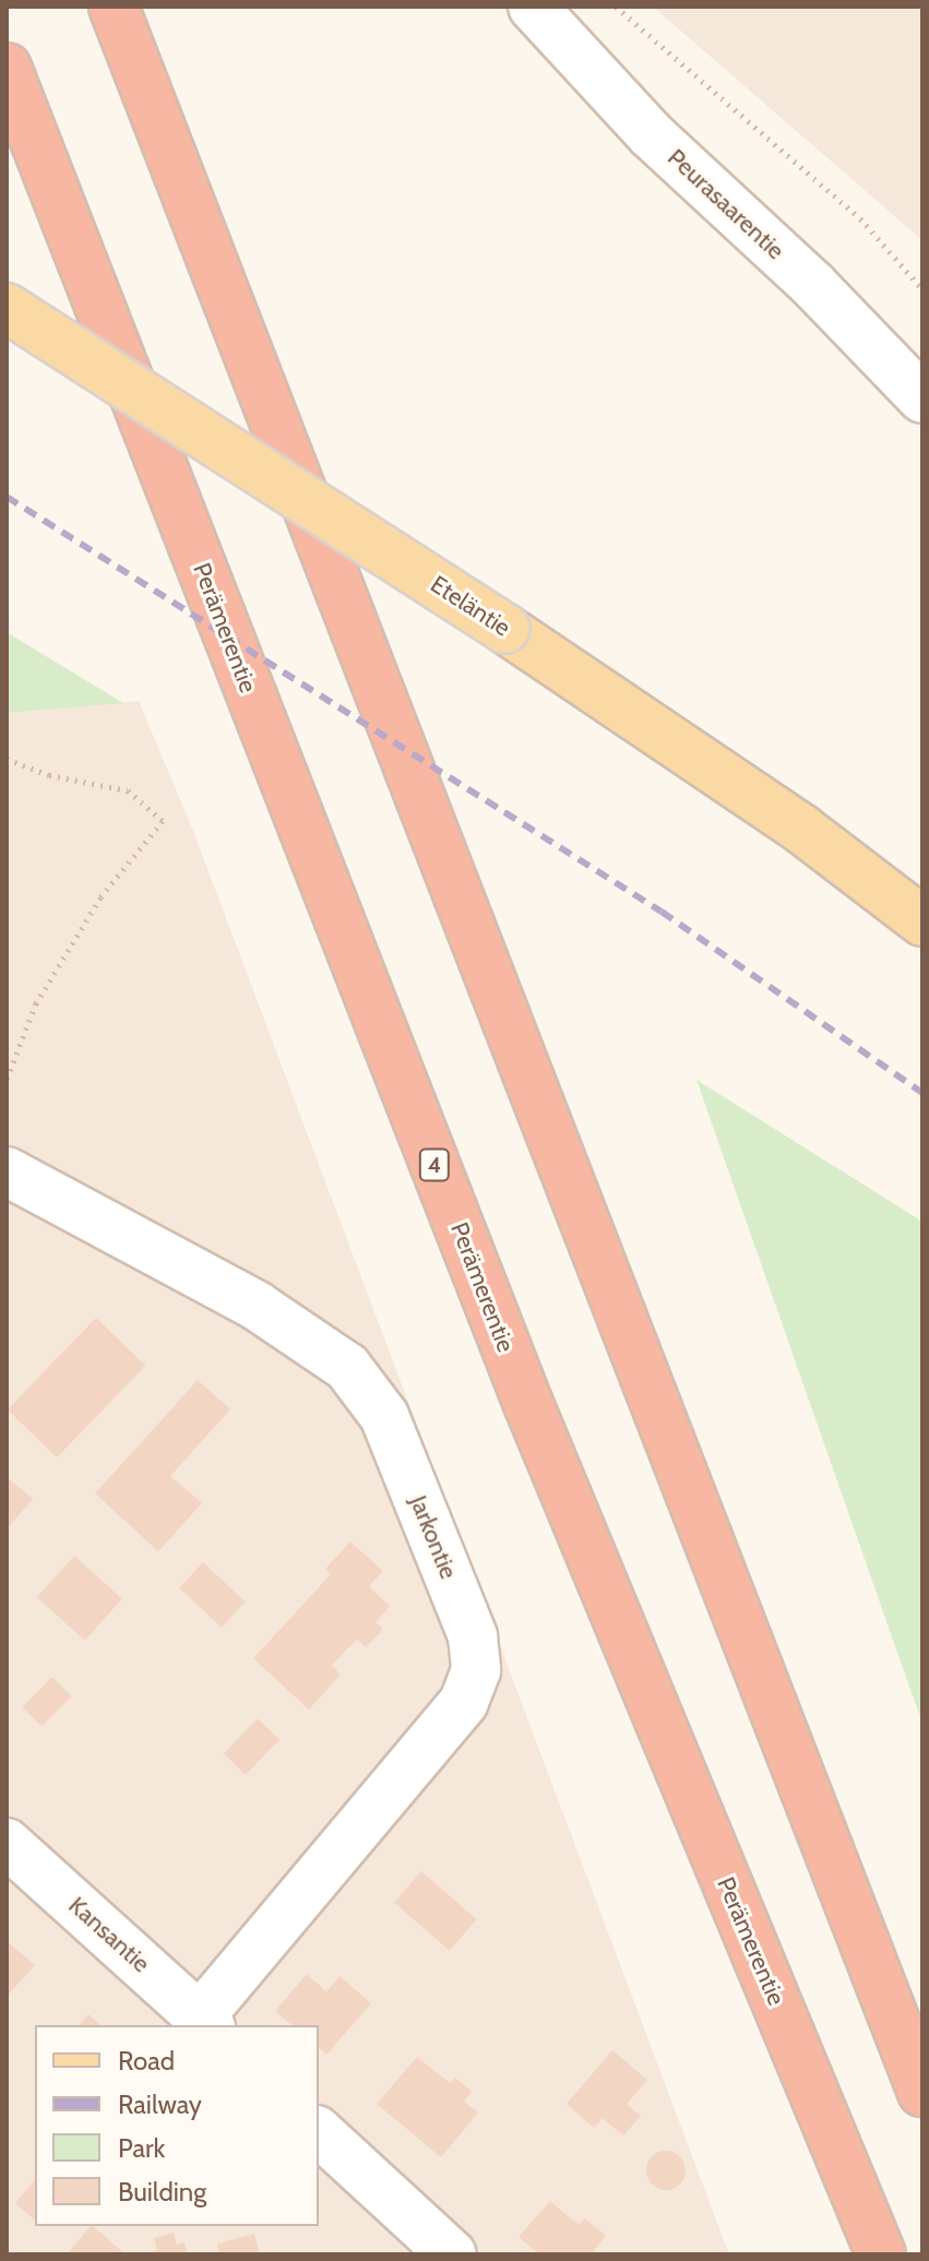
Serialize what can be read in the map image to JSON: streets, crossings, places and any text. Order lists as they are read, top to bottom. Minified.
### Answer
{"streets":{"highway":["Perämerentie","4"],"main road":["Eteläntie"],"street":["Peurasaarentie","Jarkontie","Kansantie"]},"crossings":[["Jarkontie","Kansantie"]],"legend":["Road","Railway","Park","Building"]}
